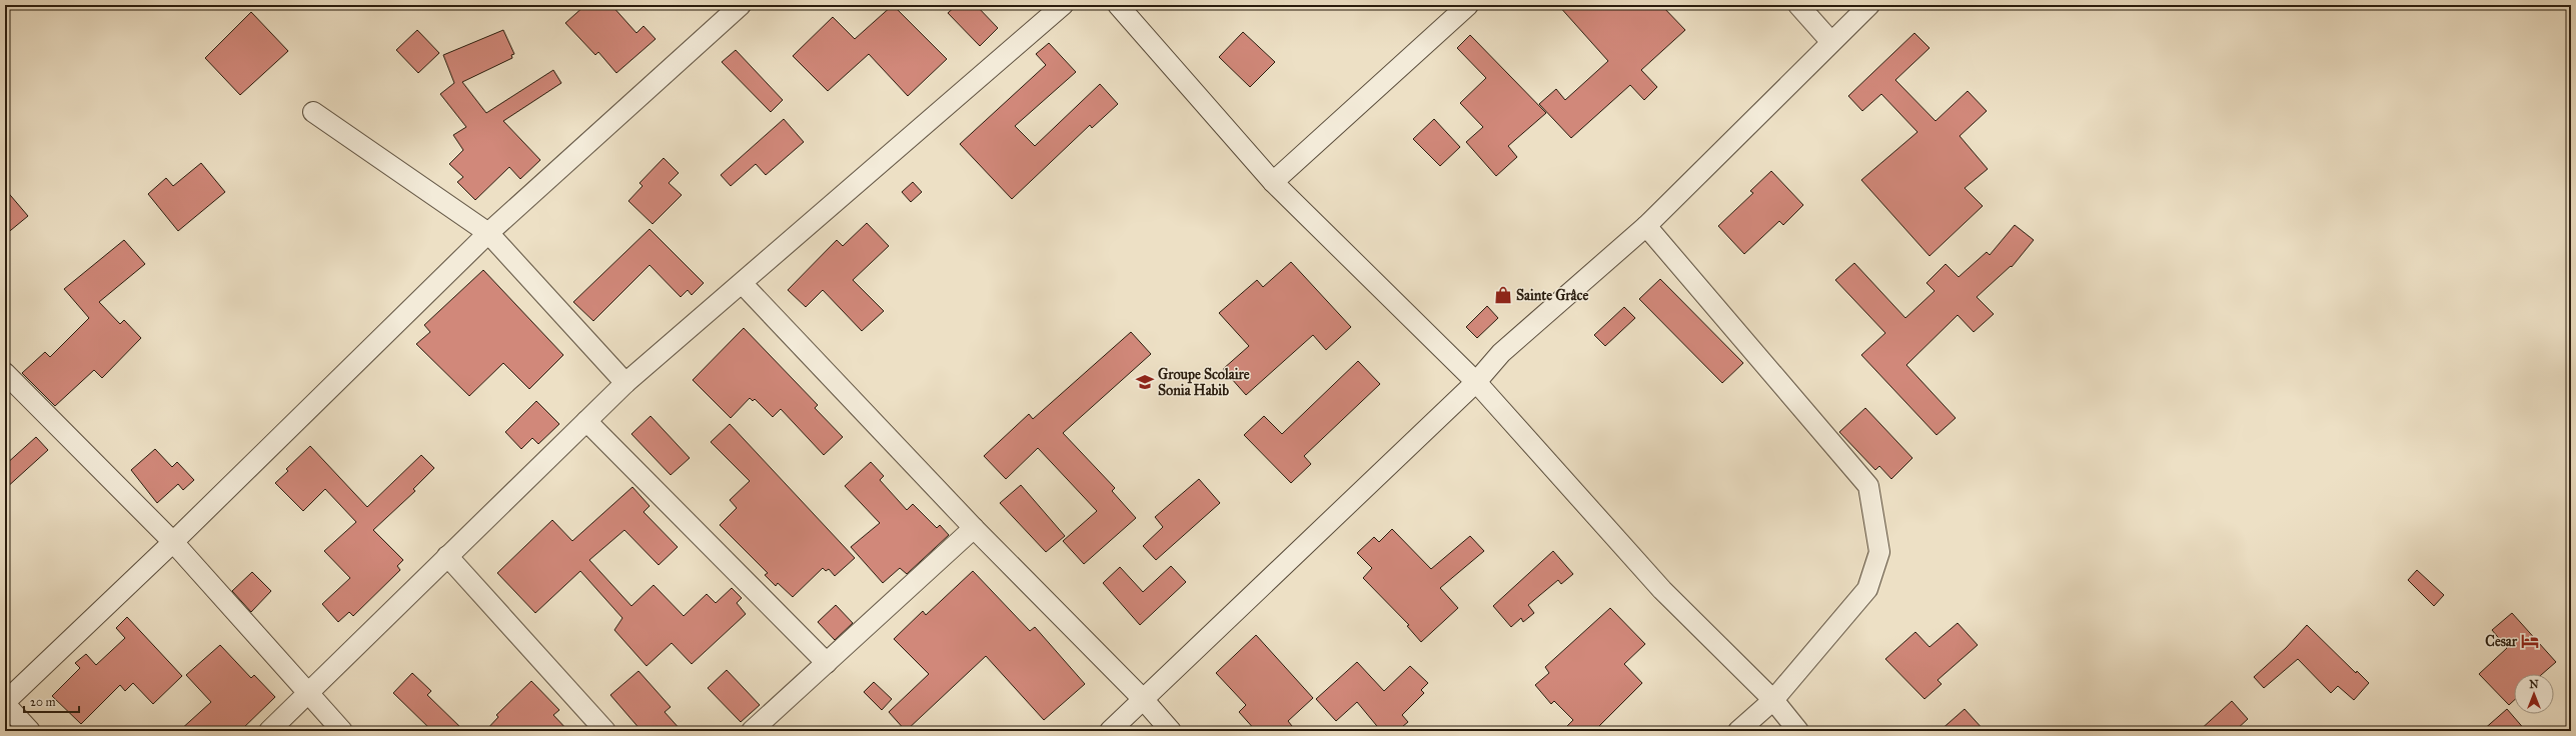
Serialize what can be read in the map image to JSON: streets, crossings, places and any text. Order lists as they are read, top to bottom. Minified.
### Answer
{"places":{"shop":["Sainte Grâce"],"school or university":["Groupe Scolaire Sonia Habib"],"hotel":["Cesar"]},"scale_bar":"20 m","north":"top"}
